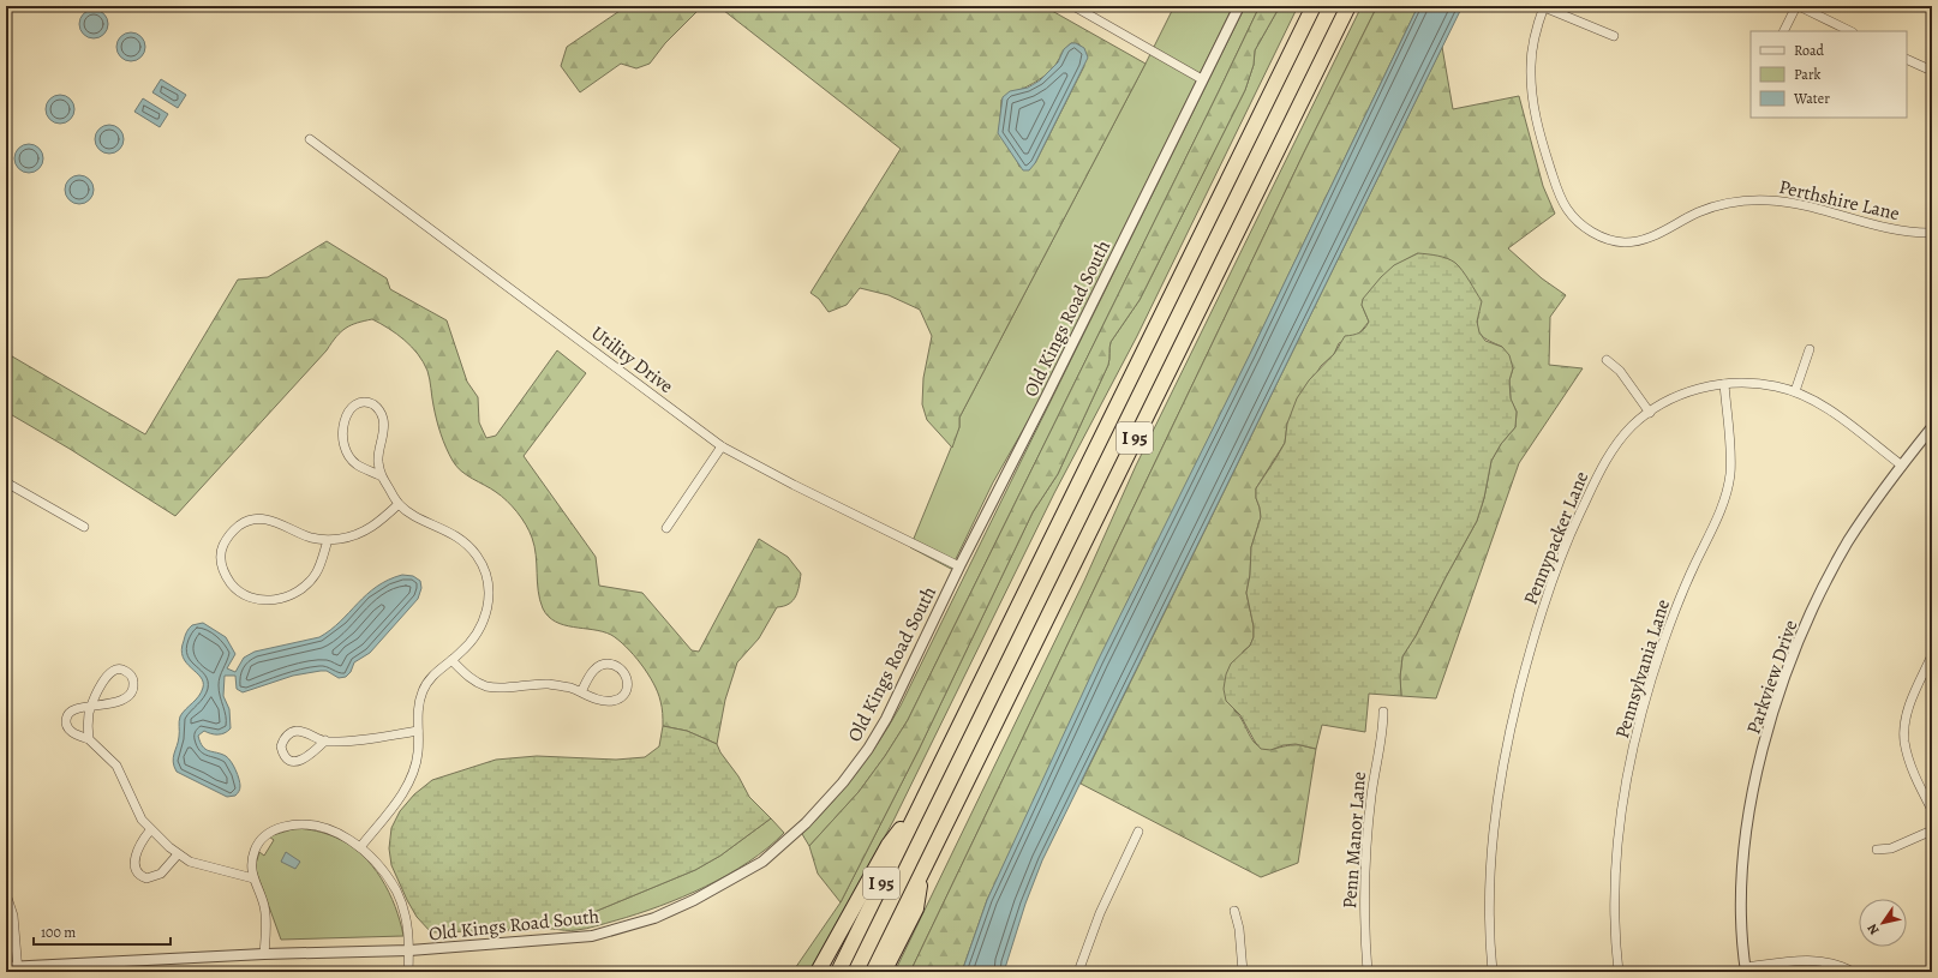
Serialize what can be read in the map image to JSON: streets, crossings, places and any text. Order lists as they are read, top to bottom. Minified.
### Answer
{"streets":{"highway":["I 95"],"street":["Perthshire Lane","Old Kings Road South","Utility Drive","Pennypacker Lane","Pennsylvania Lane","Parkview Drive","Penn Manor Lane"]},"crossings":[["Old Kings Road South","Utility Drive"],["Pennypacker Lane","Pennsylvania Lane"],["Pennypacker Lane","Parkview Drive"]],"legend":["Road","Park","Water"],"scale_bar":"100 m","north":"bottom left"}
